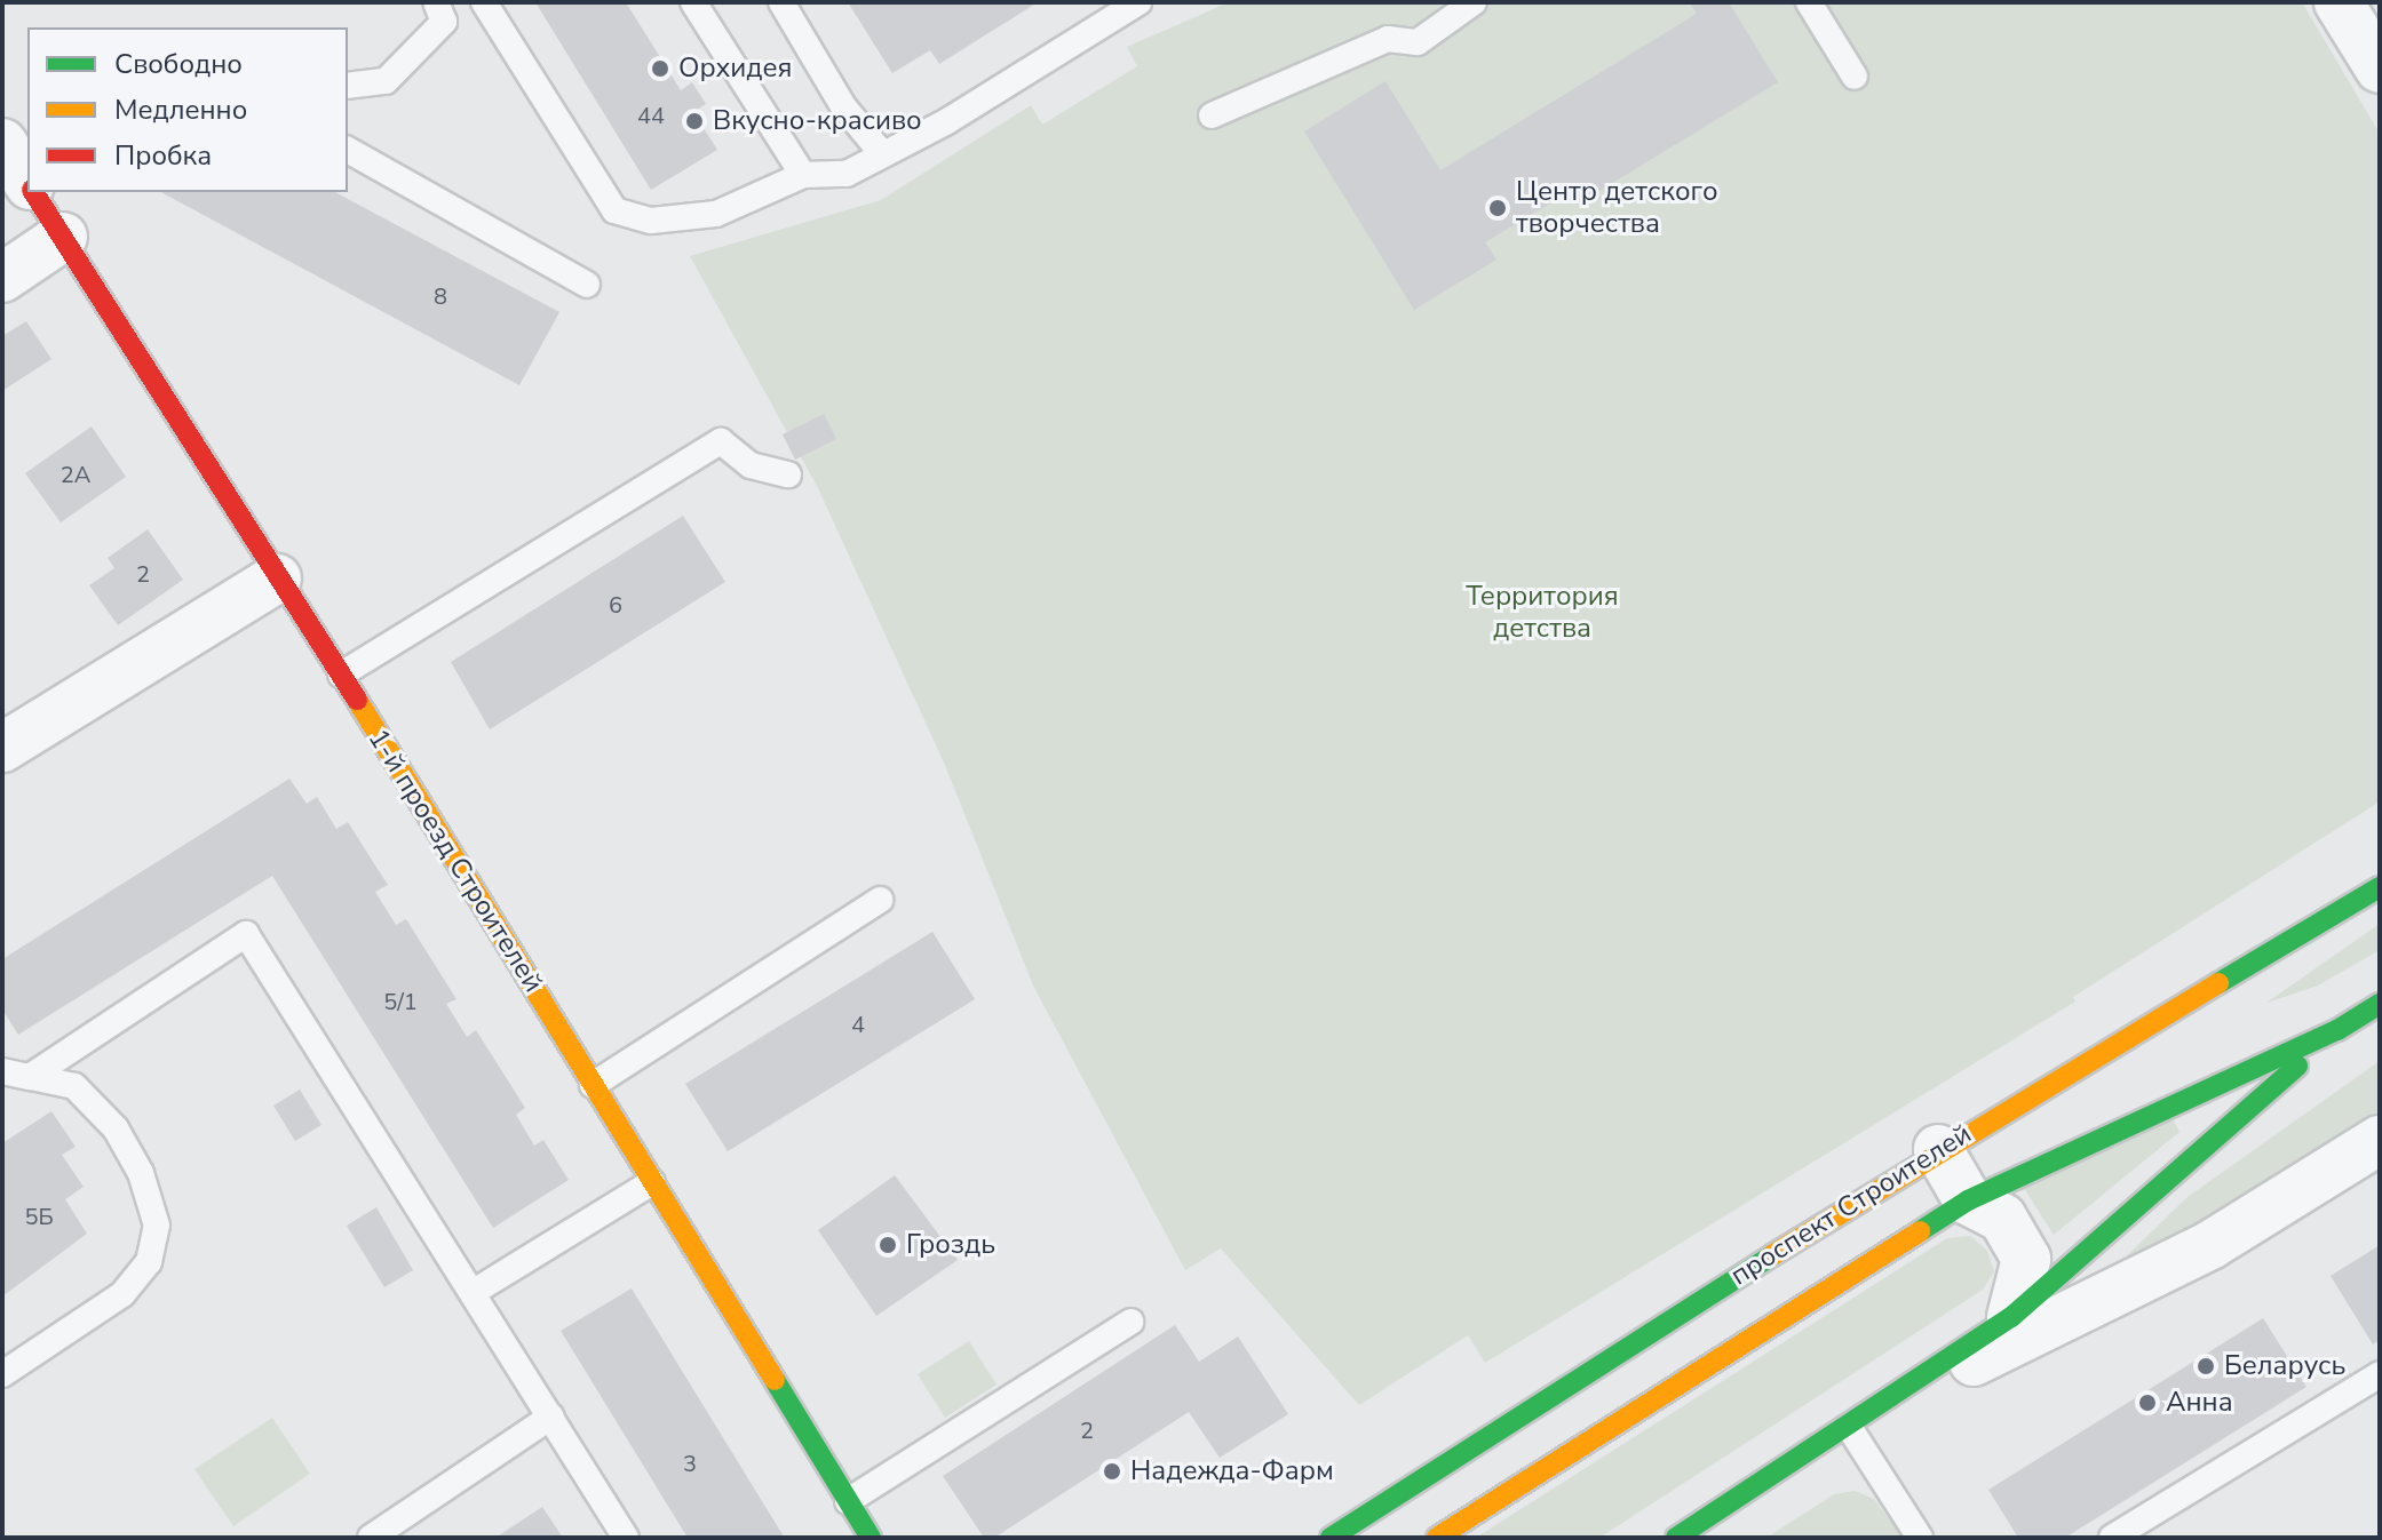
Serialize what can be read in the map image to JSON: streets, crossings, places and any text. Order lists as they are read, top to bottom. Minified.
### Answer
{"streets":{"street":["1-й проезд Строителей","проспект Строителей"]},"parks":["Территория детства"],"places":["Орхидея","Вкусно-красиво","Центр детского творчества","Гроздь","Беларусь","Анна","Надежда-Фарм"],"house_numbers":["44","8","2А","2","6","5/1","4","5Б","2","3"],"legend":["Свободно","Медленно","Пробка"]}
